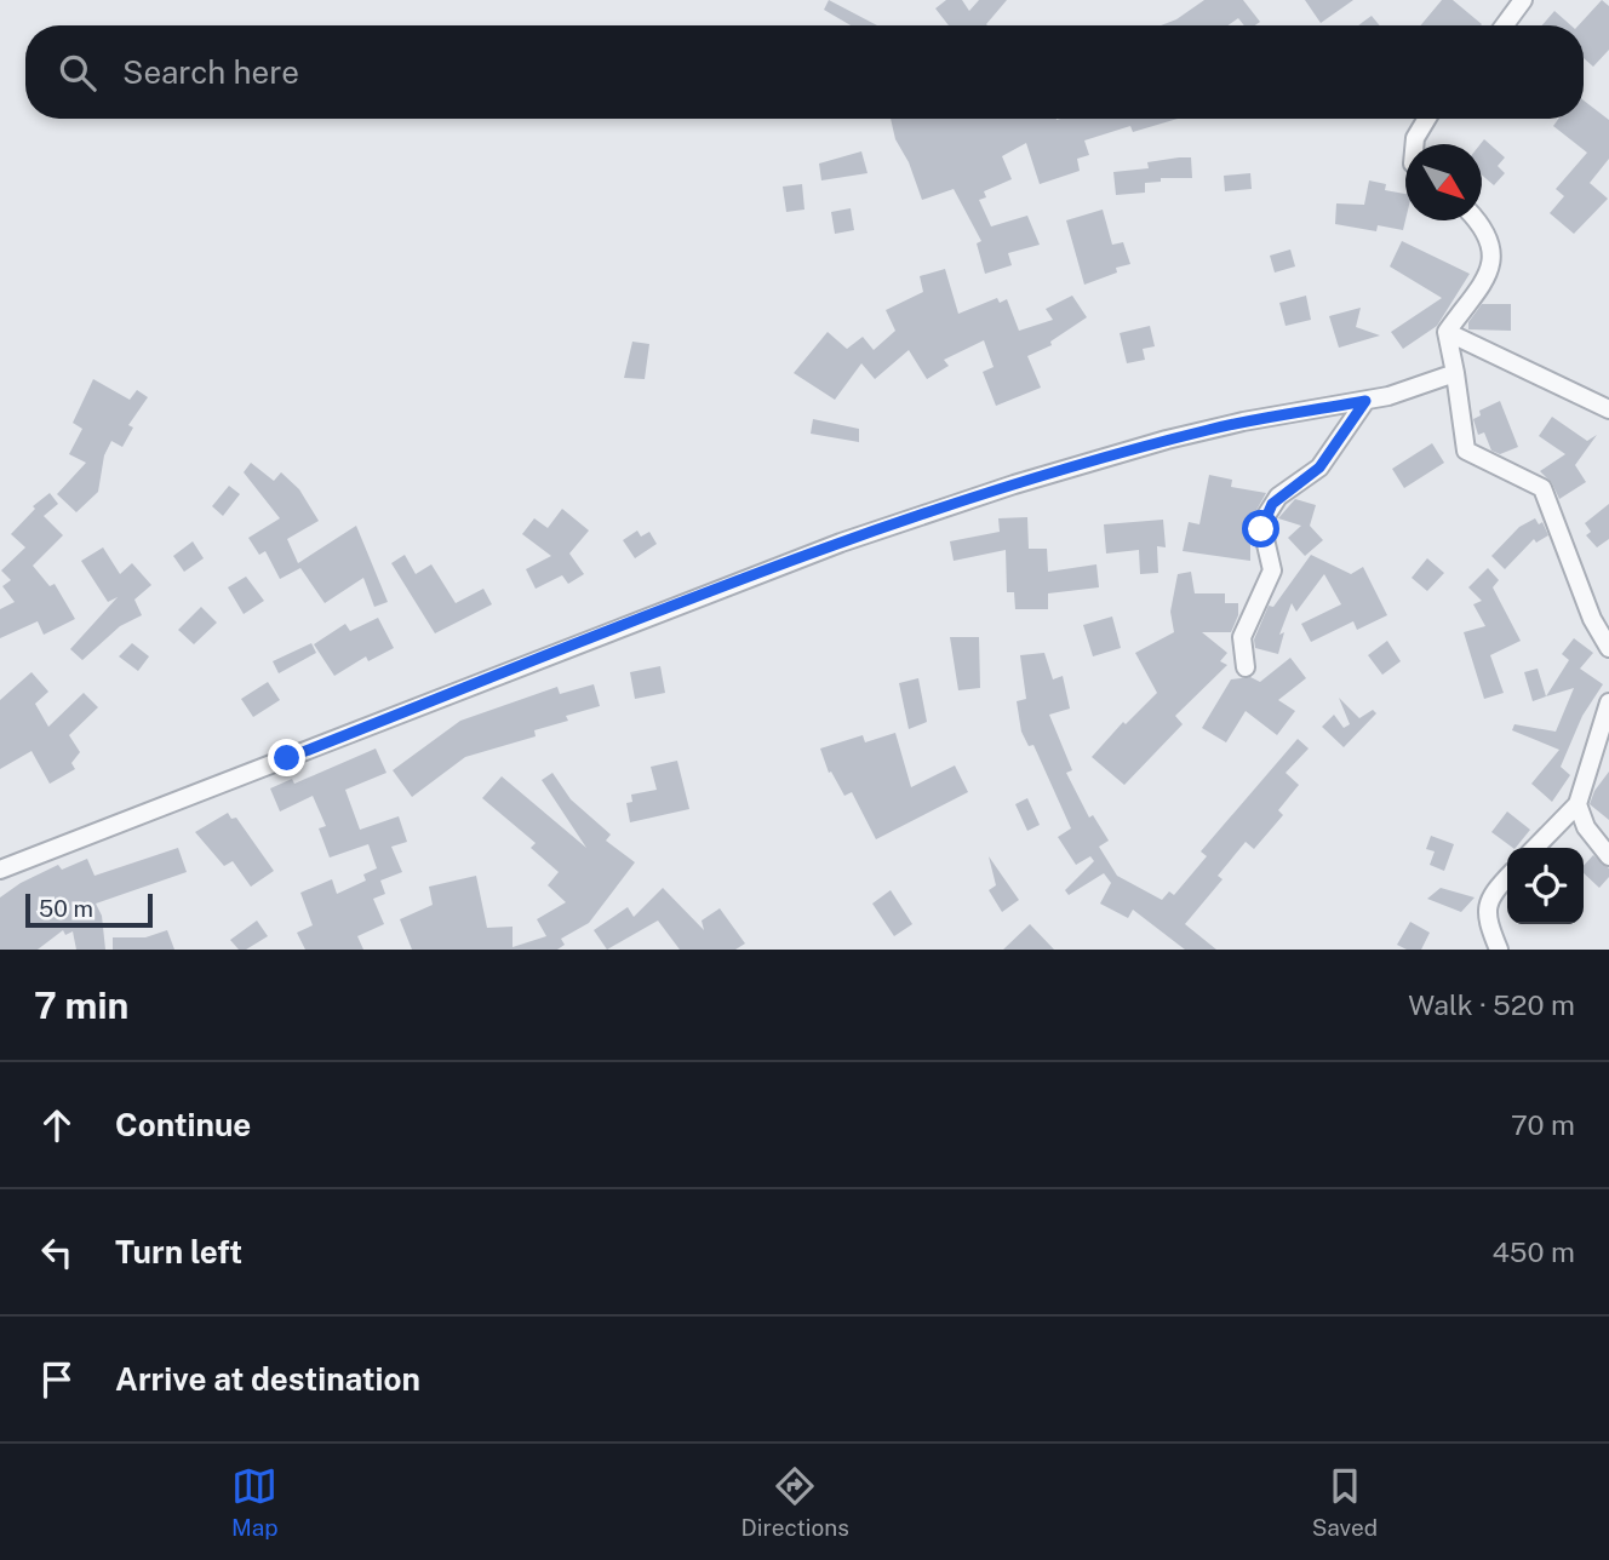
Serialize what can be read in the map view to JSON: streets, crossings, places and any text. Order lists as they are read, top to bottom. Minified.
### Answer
{"scale_bar":"50 m","north":"bottom right","page":{"search":"Search here","scale":"50 m","heading":["7 min","Walk · 520 m"],"list":[["Continue","70 m"],["Turn left","450 m"],"Arrive at destination"],"nav":["Map","Directions","Saved"]}}
